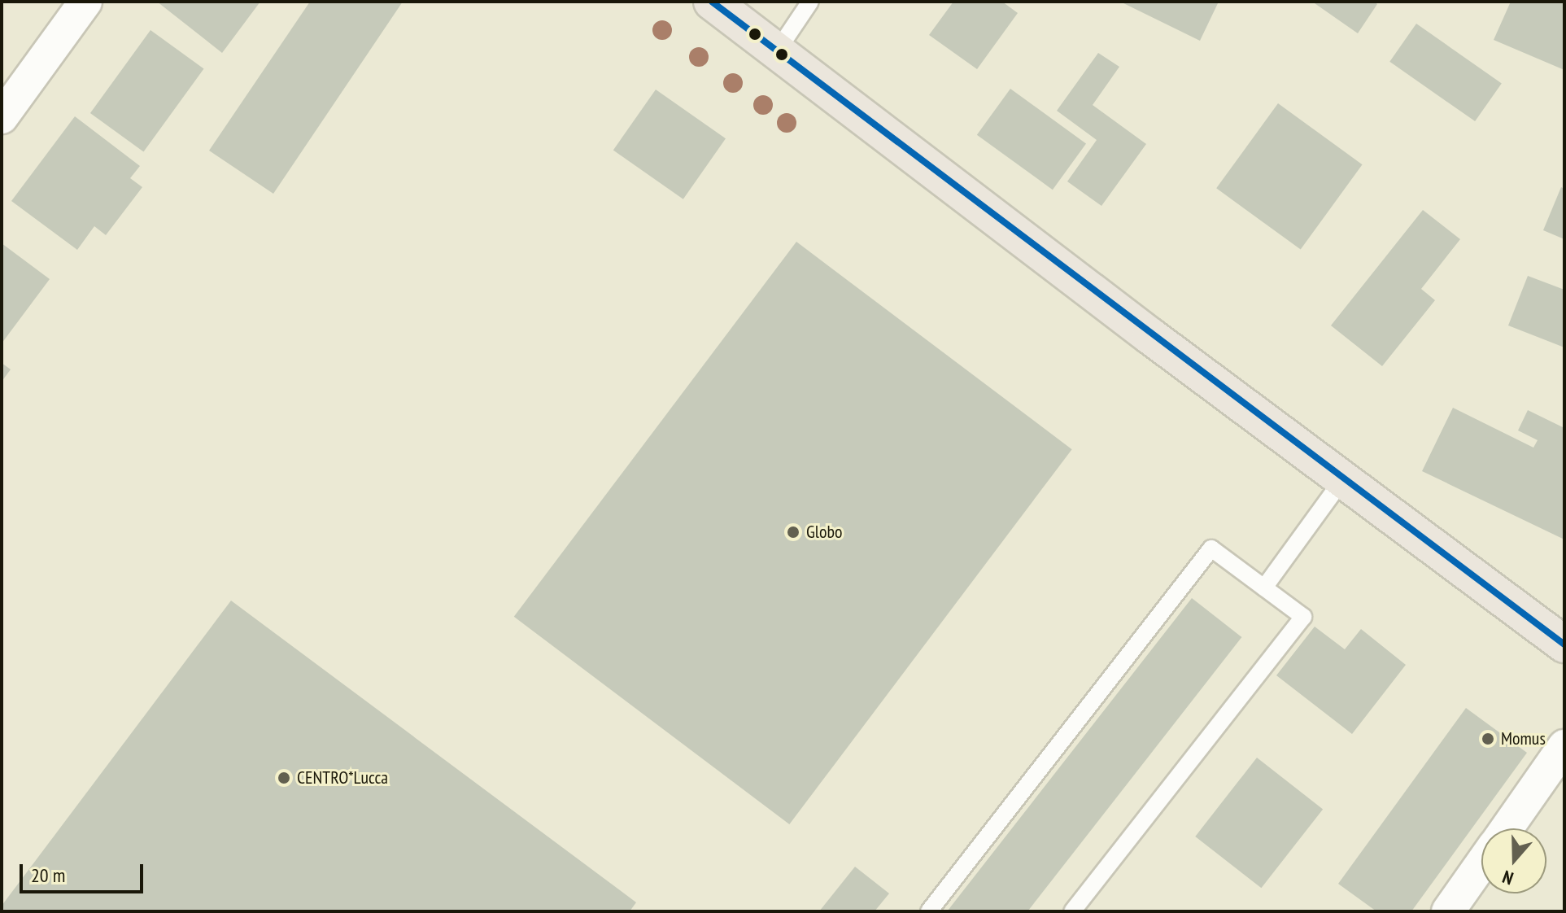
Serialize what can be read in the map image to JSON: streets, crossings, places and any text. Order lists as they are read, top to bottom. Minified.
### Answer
{"places":["Globo","Momus","CENTRO*Lucca"],"scale_bar":"20 m","north":"bottom"}
